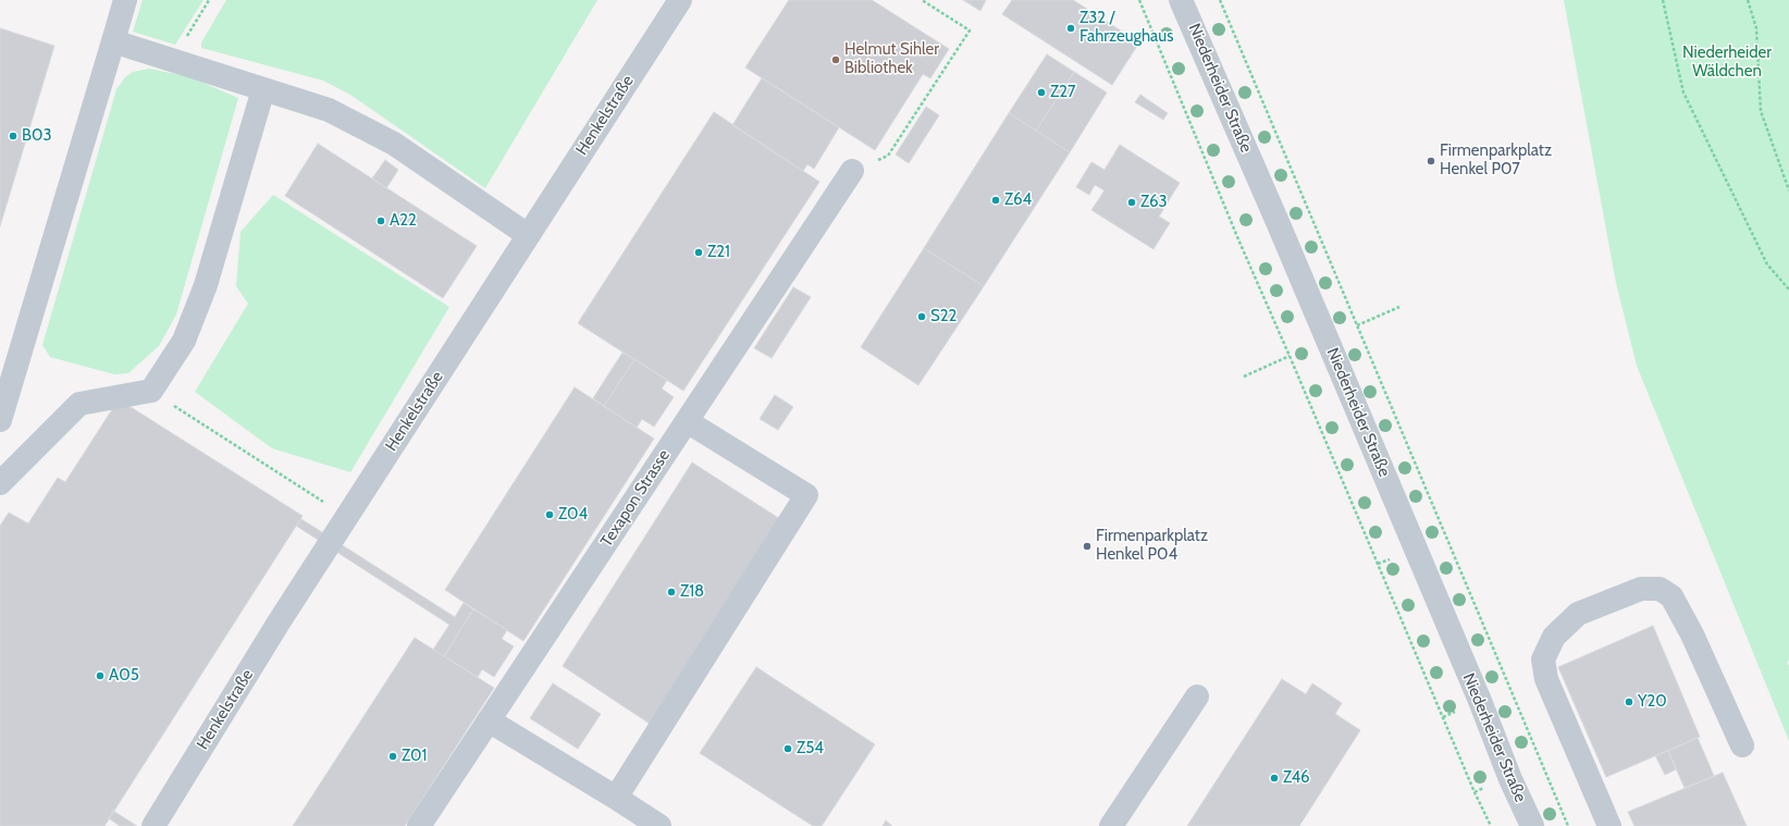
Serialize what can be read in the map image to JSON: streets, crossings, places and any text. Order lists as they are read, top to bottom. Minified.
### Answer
{"streets":{"street":["Niederheider Straße","Henkelstraße","Texapon Strasse"]},"parks":["Niederheider Wäldchen"],"places":["Z32 / Fahrzeughaus","Helmut Sihler Bibliothek","Z27","B03","Firmenparkplatz Henkel P07","Z64","Z63","A22","Z21","S22","Z04","Firmenparkplatz Henkel P04","Z18","A05","Y20","Z54","Z01","Z46"]}
